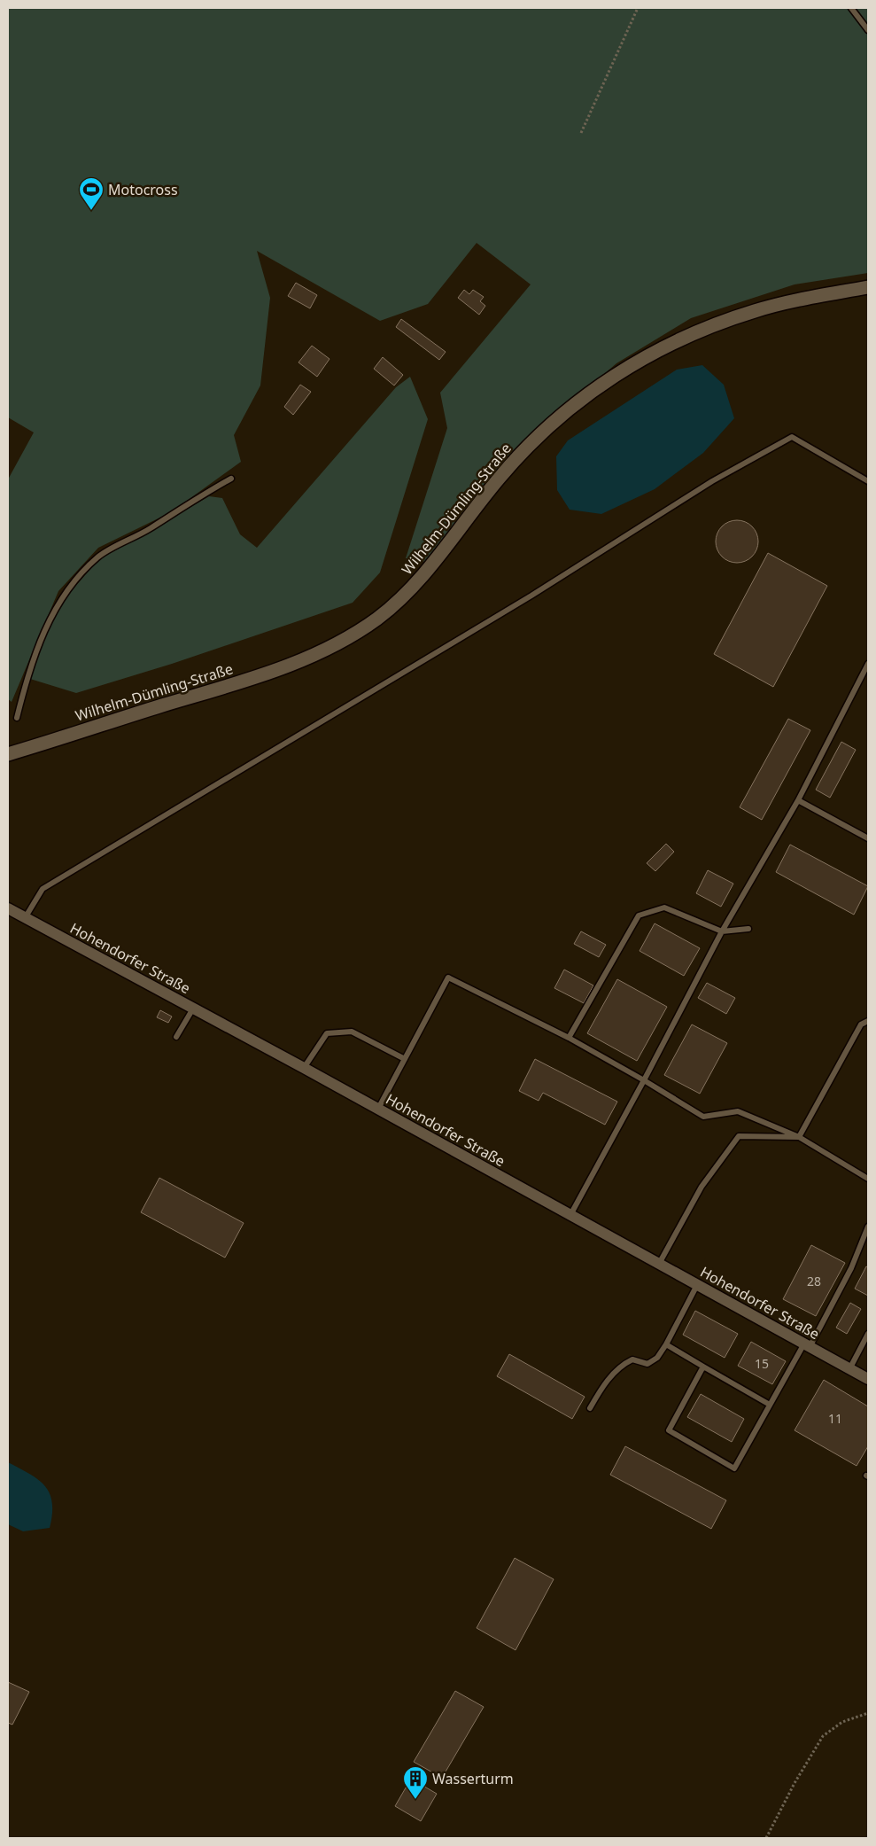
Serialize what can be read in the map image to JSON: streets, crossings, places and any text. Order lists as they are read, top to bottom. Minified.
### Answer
{"streets":{"street":["Wilhelm-Dümling-Straße","Hohendorfer Straße"]},"places":{"sports":["Motocross"],"building":["Wasserturm"]},"house_numbers":["28","15","11"]}
